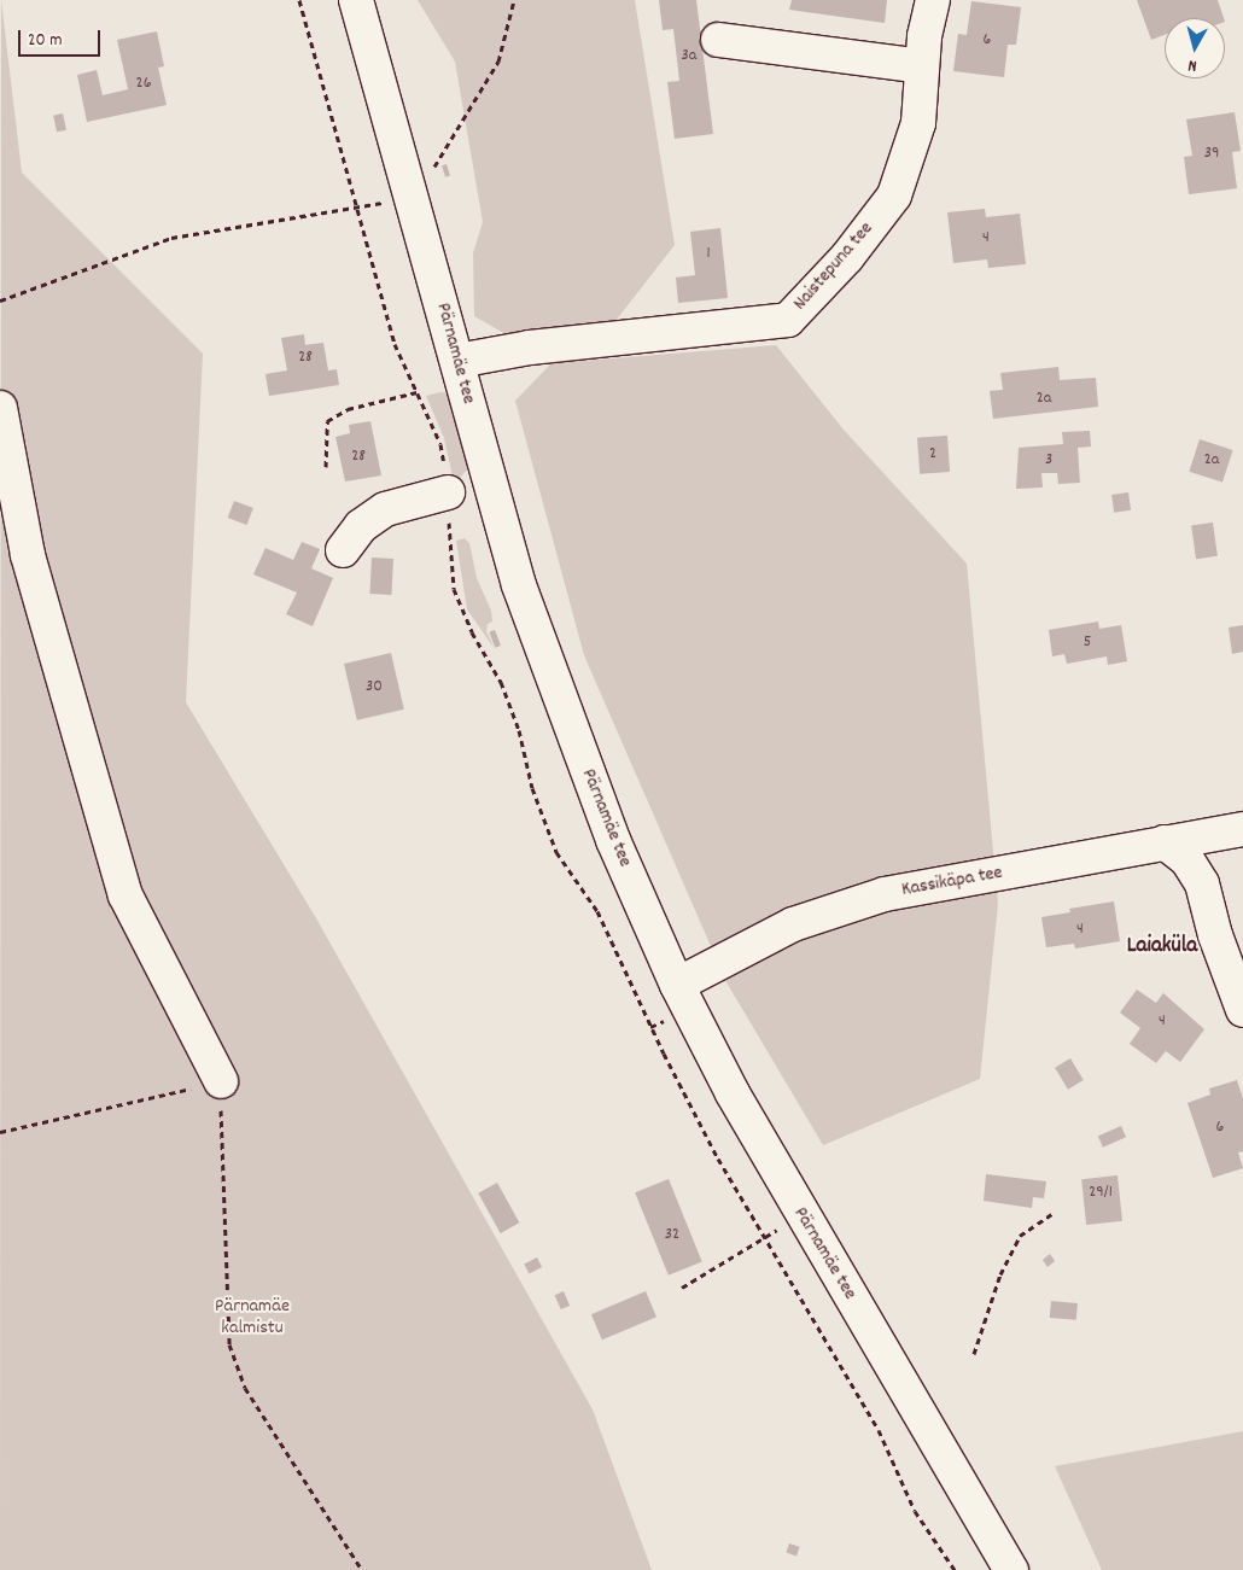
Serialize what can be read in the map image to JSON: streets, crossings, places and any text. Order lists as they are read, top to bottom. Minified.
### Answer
{"streets":{"main road":["Naistepuna tee","Pärnamäe tee","Kassikäpa tee"]},"crossings":[["Naistepuna tee","Pärnamäe tee"],["Pärnamäe tee","Kassikäpa tee"]],"districts":["Laiaküla"],"parks":["Pärnamäe kalmistu"],"house_numbers":["6","3a","26","39","4","1","28","2a","2","28","3","2a","5","30","4","4","6","29/1","32"],"scale_bar":"20 m","north":"bottom"}
